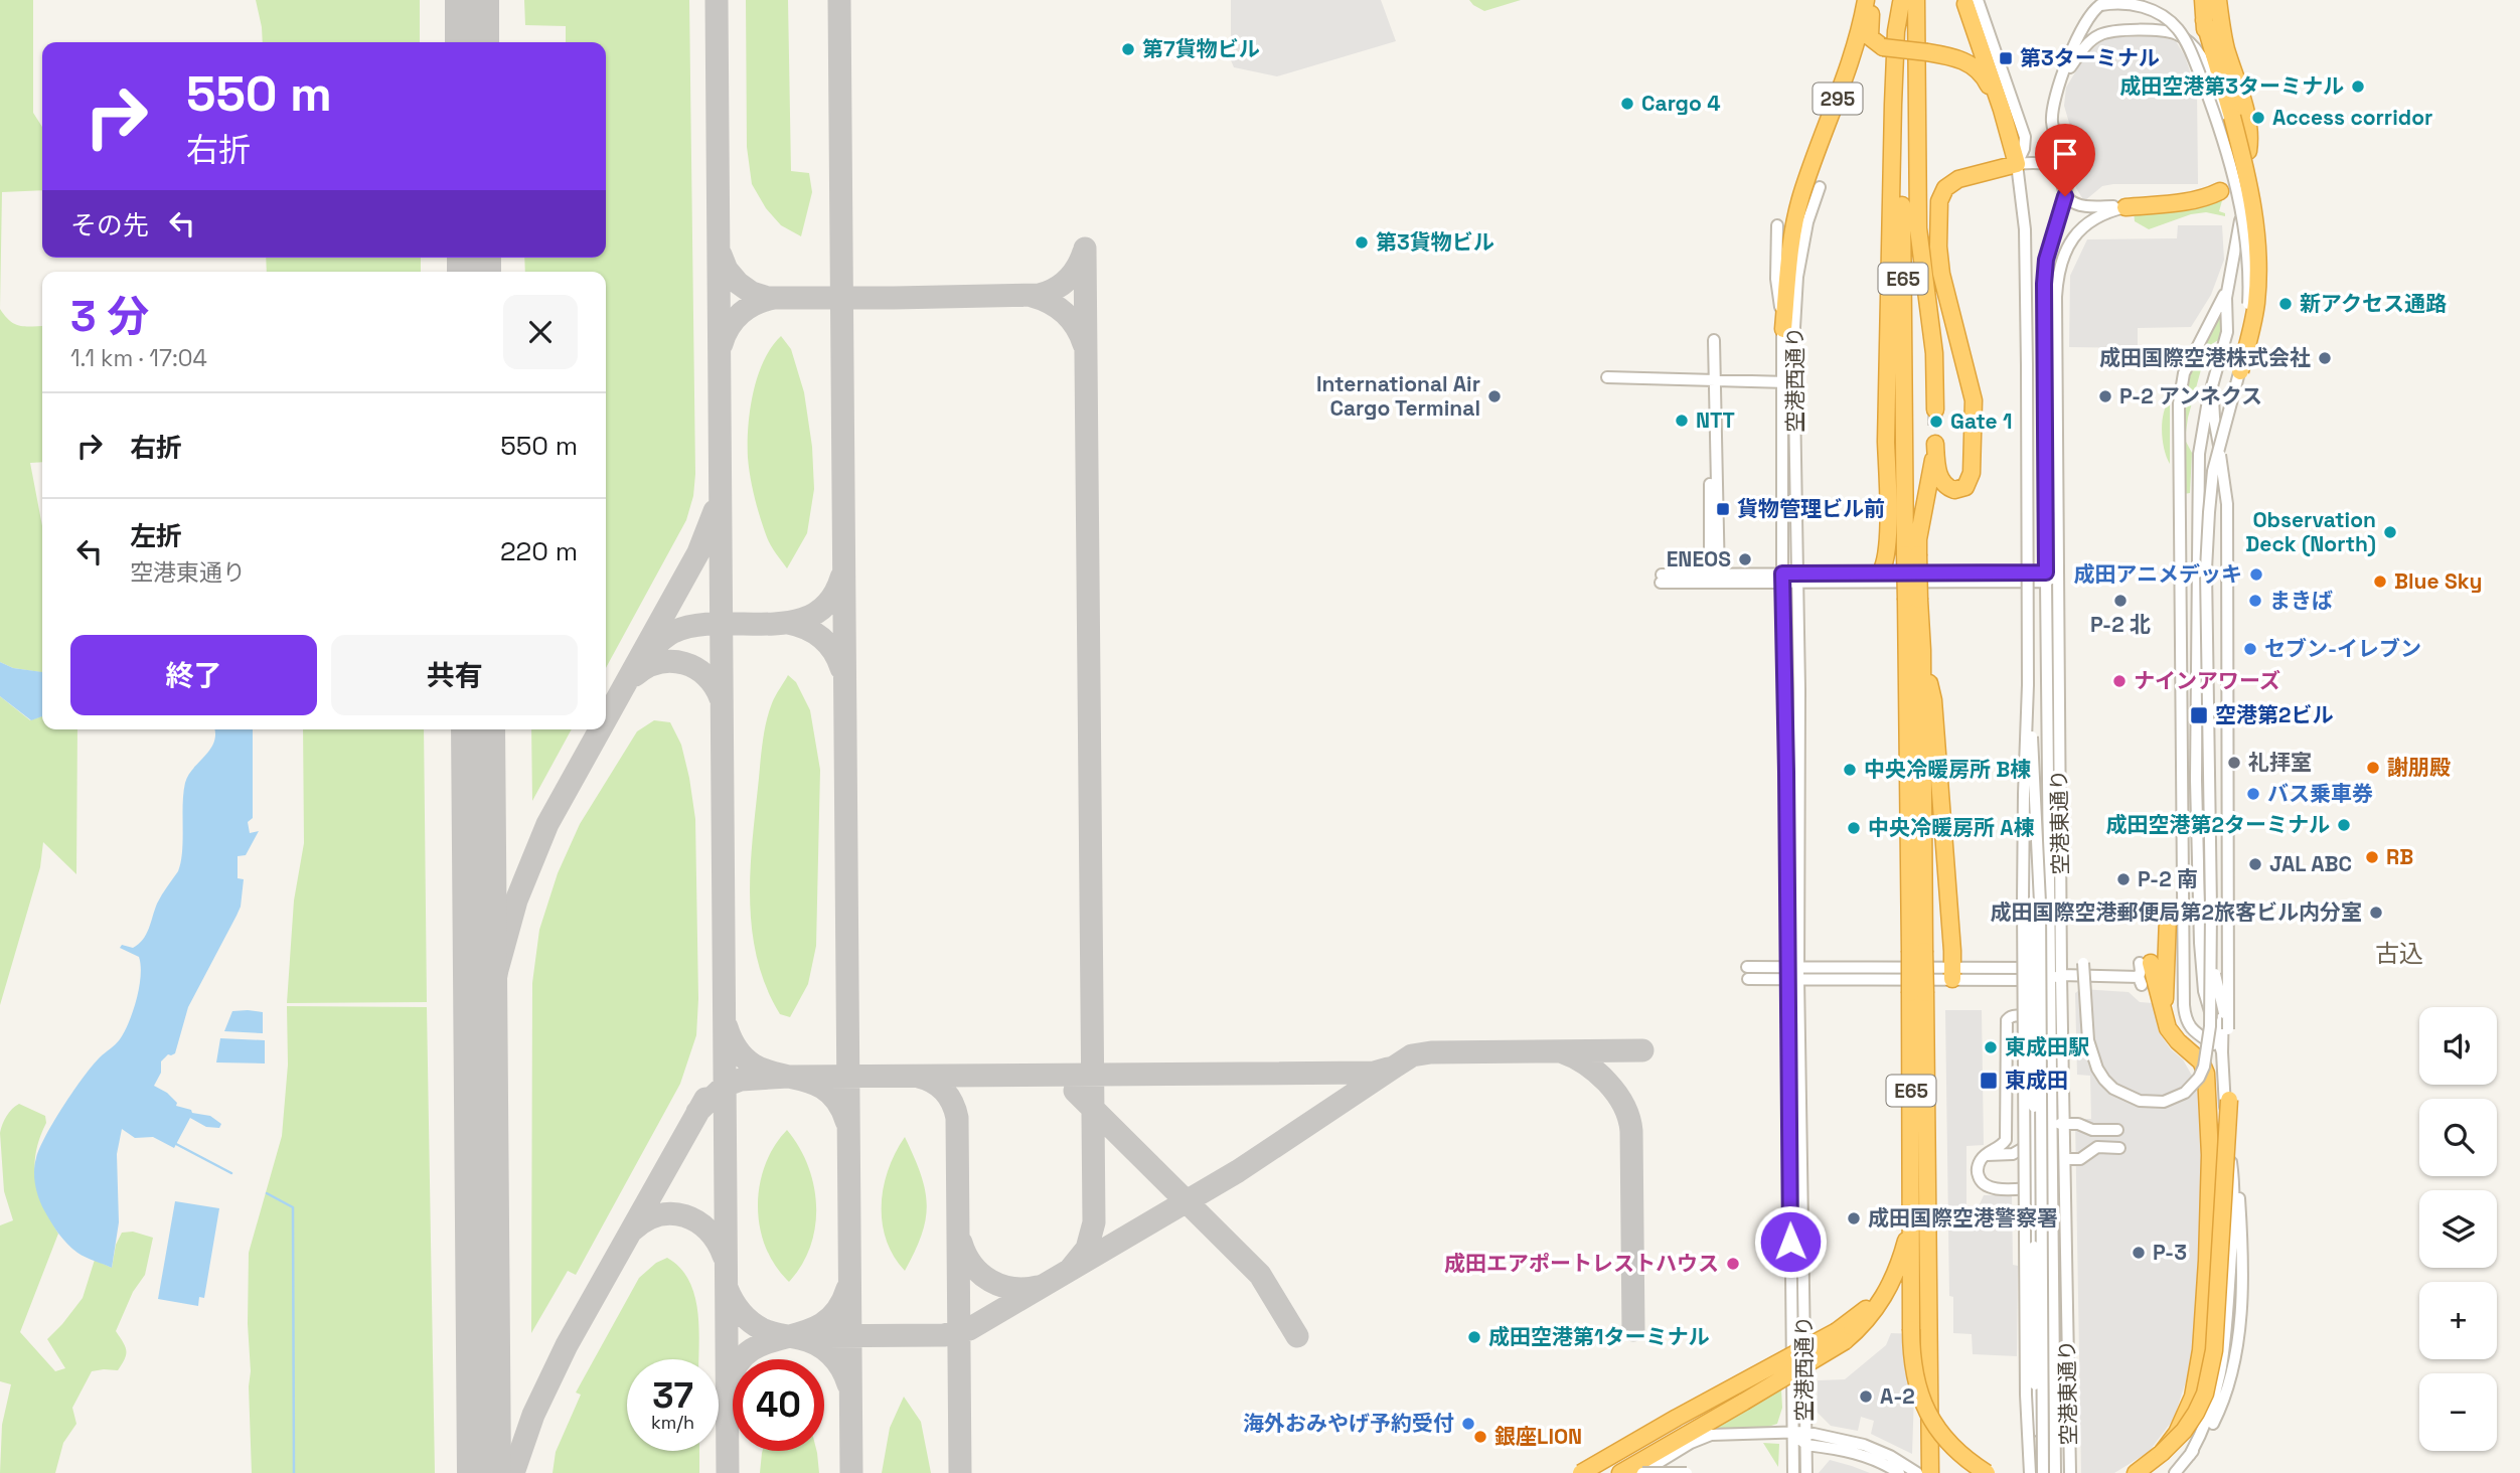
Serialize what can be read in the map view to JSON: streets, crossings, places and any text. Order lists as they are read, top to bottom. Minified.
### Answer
{"streets":{"highway":["295","E65"],"street":["空港西通り","空港東通り"]},"crossings":[["295","空港西通り"]],"districts":["古込"],"places":{"other":["第7貨物ビル","成田空港第3ターミナル","Cargo 4","Access corridor","第3貨物ビル","新アクセス通路","成田国際空港株式会社","International Air Cargo Terminal","P-2 アンネクス","NTT","Gate 1","Observation Deck (North)","ENEOS","成田アニメデッキ","Blue Sky","P-2 北","まきば","セブン-イレブン","ナインアワーズ","礼拝室","謝朋殿","中央冷暖房所 B棟","バス乗車券","成田空港第2ターミナル","中央冷暖房所 A棟","RB","JAL ABC","P-2 南","成田国際空港郵便局第2旅客ビル内分室","東成田駅","成田国際空港警察署","P-3","成田エアポートレストハウス","成田空港第1ターミナル","A-2","海外おみやげ予約受付","銀座LION"],"transit":["第3ターミナル","貨物管理ビル前","空港第2ビル","東成田"]},"page":{"turn":["550 m","右折"],"then":"その先","heading":["3 分","1.1 km · 17:04"],"list":[{"name":"右折","value":"550 m"},{"name":"左折","note":"空港東通り","value":"220 m"}],"buttons":["終了","共有"],"map_buttons":["+","−"],"speed":"37 km/h","limit":"40"}}
